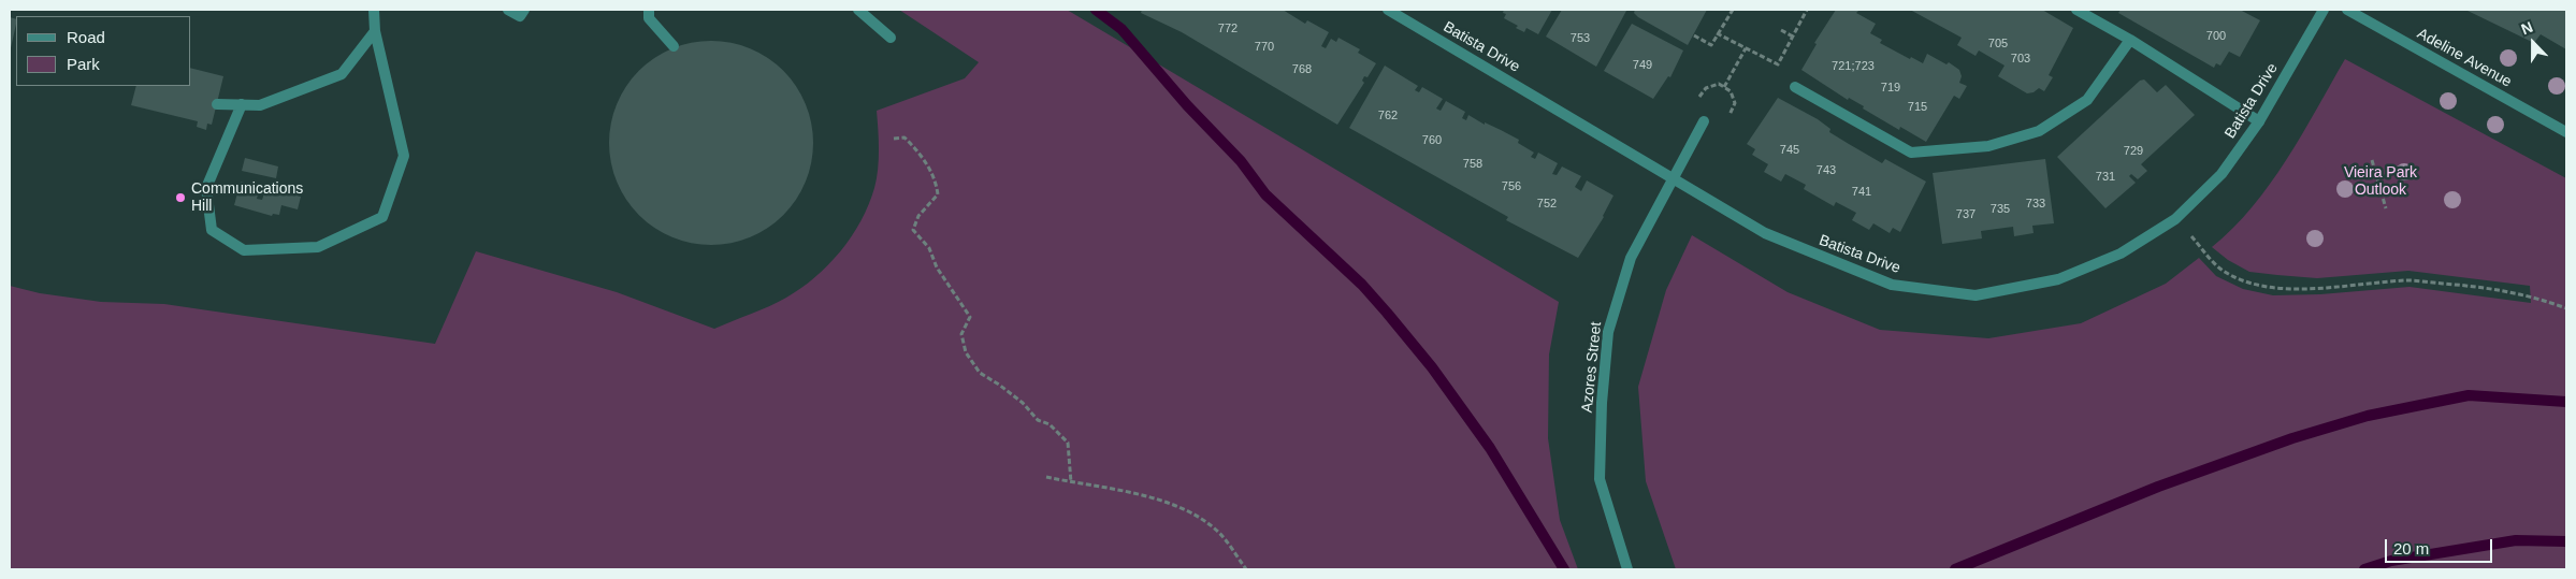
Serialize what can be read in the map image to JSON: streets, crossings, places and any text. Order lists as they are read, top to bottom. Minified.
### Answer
{"streets":{"street":["Batista Drive","Adeline Avenue","Azores Street"]},"crossings":[["Batista Drive","Azores Street"]],"parks":["Vieira Park Outlook"],"places":["Communications Hill"],"house_numbers":["772","700","753","705","770","703","749","721;723","768","719","715","762","760","745","729","758","743","731","756","741","752","733","735","737"],"legend":["Road","Park"],"scale_bar":"20 m","north":"top"}
